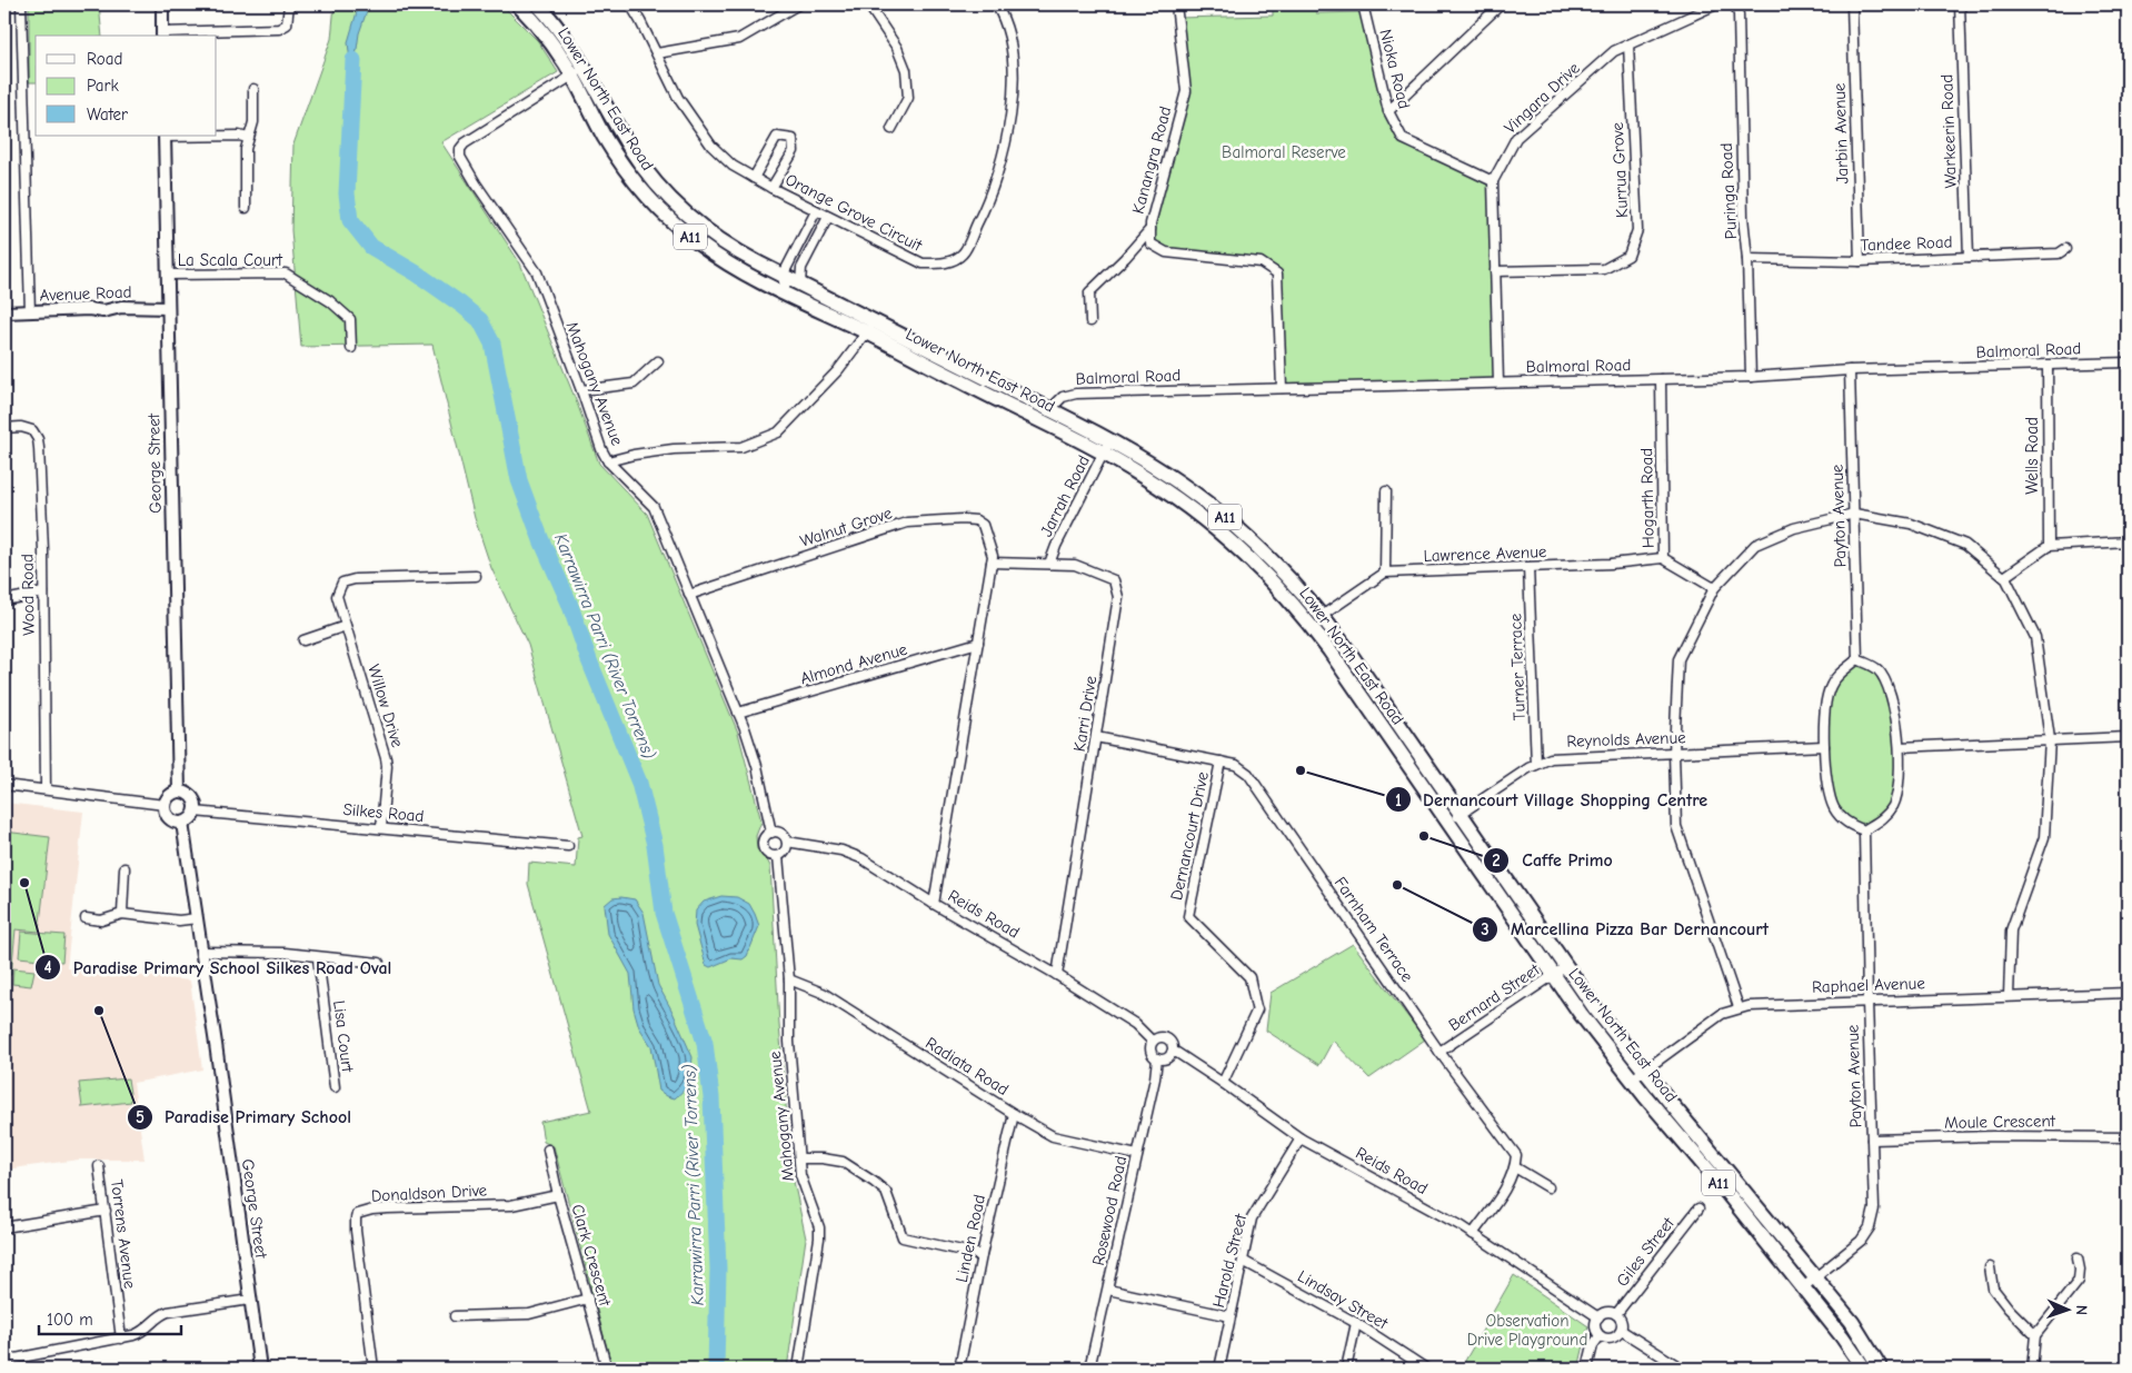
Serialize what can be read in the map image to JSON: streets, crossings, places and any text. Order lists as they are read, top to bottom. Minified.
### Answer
{"streets":{"main road":["Lower North East Road","A11"],"street":["Nioka Road","Vingara Drive","Warkeerin Road","Jarbin Avenue","Kanangra Road","Kurrua Grove","Puringa Road","Orange Grove Circuit","Tandee Road","La Scala Court","Avenue Road","Balmoral Road","Mahogany Avenue","Wells Road","George Street","Jarrah Road","Hogarth Road","Payton Avenue","Walnut Grove","Lawrence Avenue","Wood Road","Almond Avenue","Turner Terrace","Willow Drive","Karri Drive","Reynolds Avenue","Silkes Road","Dernancourt Drive","Reids Road","Farnham Terrace","Raphael Avenue","Bernard Street","Lisa Court","Radiata Road","Moule Crescent","Donaldson Drive","Rosewood Road","Torrens Avenue","Linden Road","Giles Street","Clark Crescent","Harold Street","Lindsay Street"]},"crossings":[["Nioka Road","Vingara Drive"],["Vingara Drive","Kurrua Grove"],["Vingara Drive","Balmoral Road"],["Lower North East Road","Balmoral Road"],["Lower North East Road","Mahogany Avenue"],["Lower North East Road","Jarrah Road"],["Lower North East Road","Payton Avenue"],["Lower North East Road","Reynolds Avenue"],["Lower North East Road","Raphael Avenue"],["Lower North East Road","Bernard Street"],["Warkeerin Road","Tandee Road"],["Jarbin Avenue","Tandee Road"],["Kanangra Road","Balmoral Road"],["Puringa Road","Tandee Road"],["Puringa Road","Balmoral Road"],["La Scala Court","George Street"],["Avenue Road","George Street"],["Balmoral Road","Wells Road"],["Balmoral Road","Hogarth Road"],["Balmoral Road","Payton Avenue"],["Mahogany Avenue","Walnut Grove"],["Mahogany Avenue","Almond Avenue"],["Mahogany Avenue","Reids Road"],["Mahogany Avenue","Radiata Road"],["George Street","Silkes Road"],["Jarrah Road","Karri Drive"],["Hogarth Road","Lawrence Avenue"],["Payton Avenue","Raphael Avenue"],["Payton Avenue","Moule Crescent"],["Walnut Grove","Karri Drive"],["Lawrence Avenue","Turner Terrace"],["Turner Terrace","Reynolds Avenue"],["Willow Drive","Silkes Road"],["Karri Drive","Reids Road"],["Karri Drive","Farnham Terrace"],["Dernancourt Drive","Reids Road"],["Dernancourt Drive","Farnham Terrace"],["Reids Road","Rosewood Road"],["Reids Road","Giles Street"],["Reids Road","Harold Street"],["Farnham Terrace","Bernard Street"],["Radiata Road","Rosewood Road"],["Radiata Road","Linden Road"],["Donaldson Drive","Clark Crescent"],["Harold Street","Lindsay Street"]],"water":["Karrawirra Parri (River Torrens)"],"parks":["Balmoral Reserve","Observation Drive Playground"],"places":["Dernancourt Village Shopping Centre","Caffe Primo","Paradise Primary School Silkes Road Oval","Marcellina Pizza Bar Dernancourt","Paradise Primary School"],"legend":["Road","Park","Water"],"scale_bar":"100 m","north":"right"}
